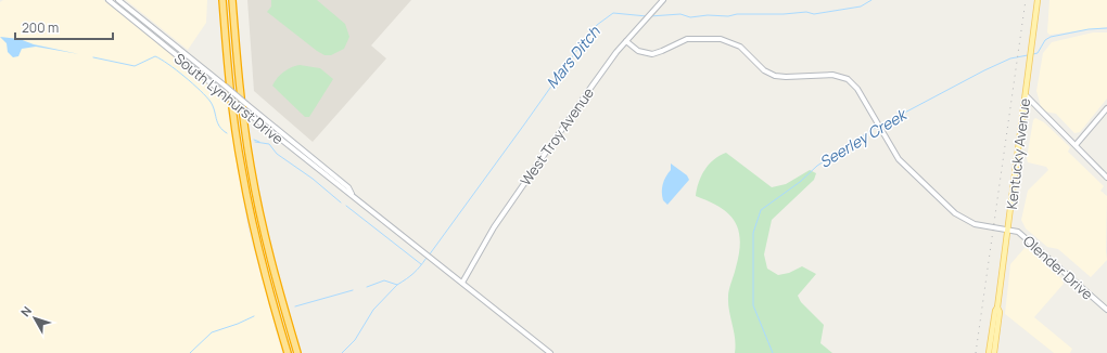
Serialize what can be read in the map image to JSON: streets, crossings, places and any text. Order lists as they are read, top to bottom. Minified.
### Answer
{"streets":{"main road":["South Lynhurst Drive","West Troy Avenue","Kentucky Avenue","Olender Drive"]},"crossings":[["South Lynhurst Drive","West Troy Avenue"],["West Troy Avenue","Olender Drive"],["Kentucky Avenue","Olender Drive"]],"water":["Mars Ditch","Seerley Creek"],"scale_bar":"200 m","north":"top left"}
